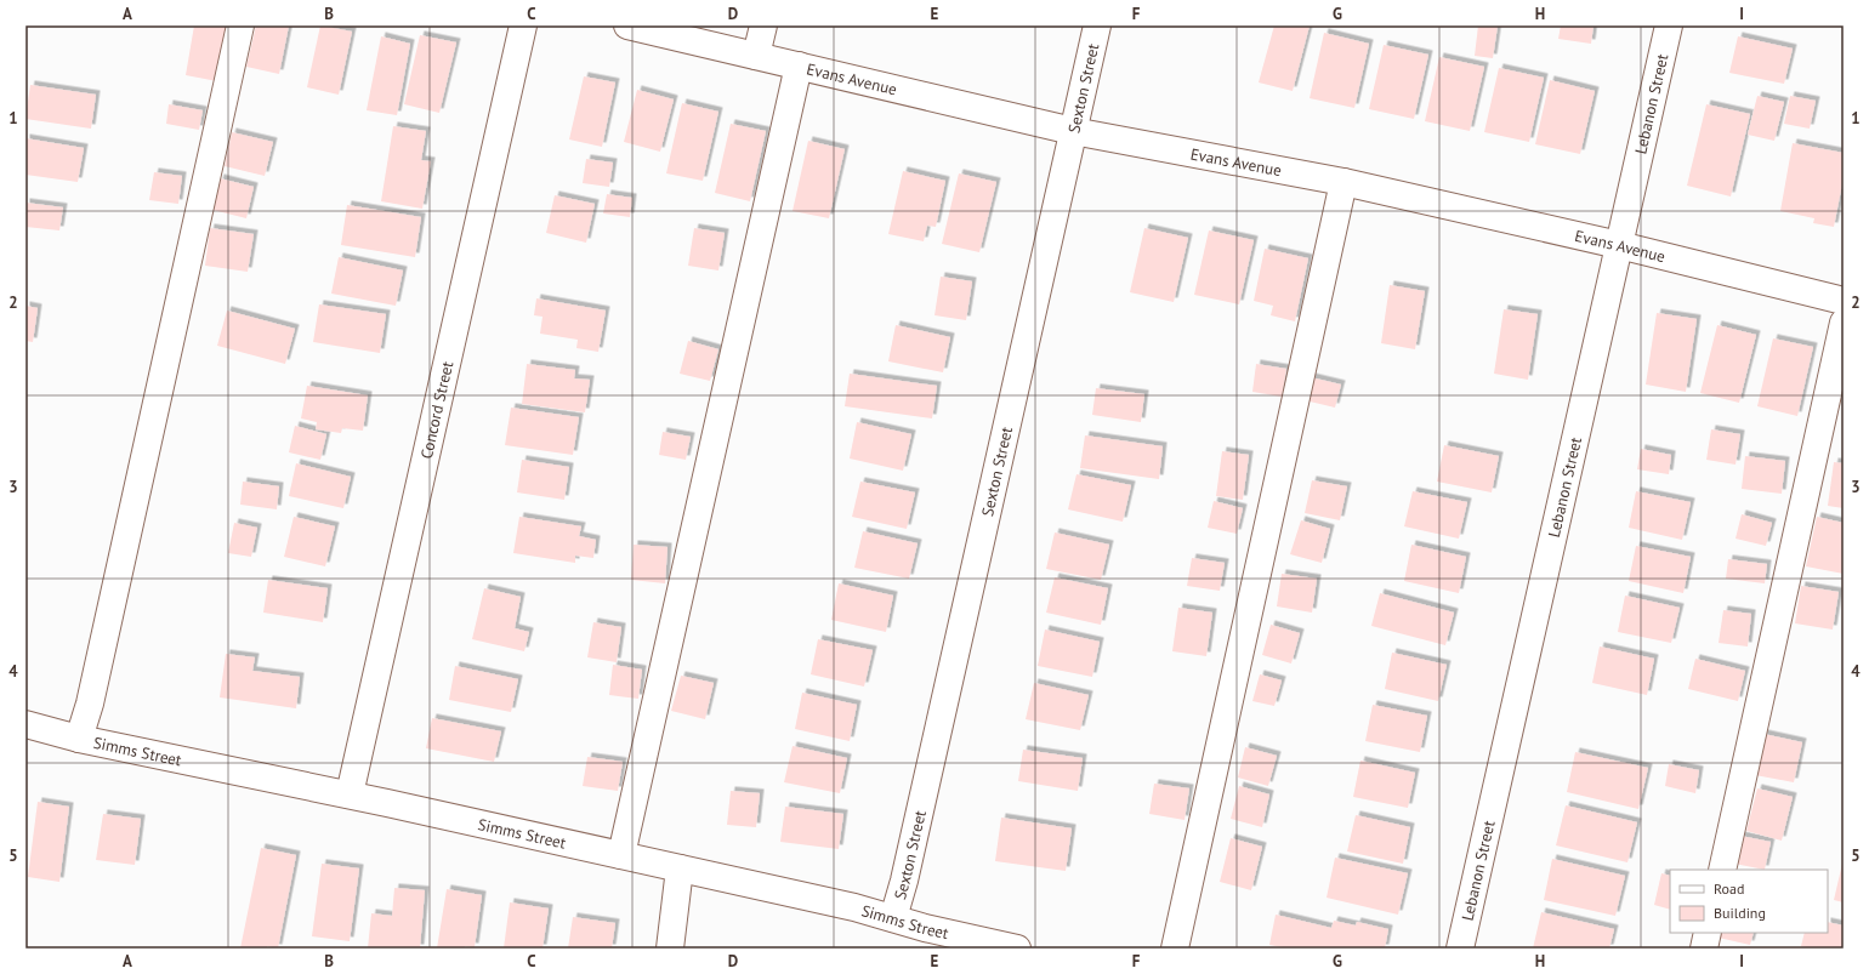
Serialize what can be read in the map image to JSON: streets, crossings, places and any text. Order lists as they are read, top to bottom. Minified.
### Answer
{"streets":{"street":["Evans Avenue","Sexton Street","Lebanon Street","Concord Street","Simms Street"]},"crossings":[["Evans Avenue","Sexton Street"],["Evans Avenue","Lebanon Street"],["Sexton Street","Simms Street"],["Concord Street","Simms Street"]],"legend":["Road","Building"],"grid":{"columns":["A","B","C","D","E","F","G","H","I"],"rows":["1","2","3","4","5"]}}
